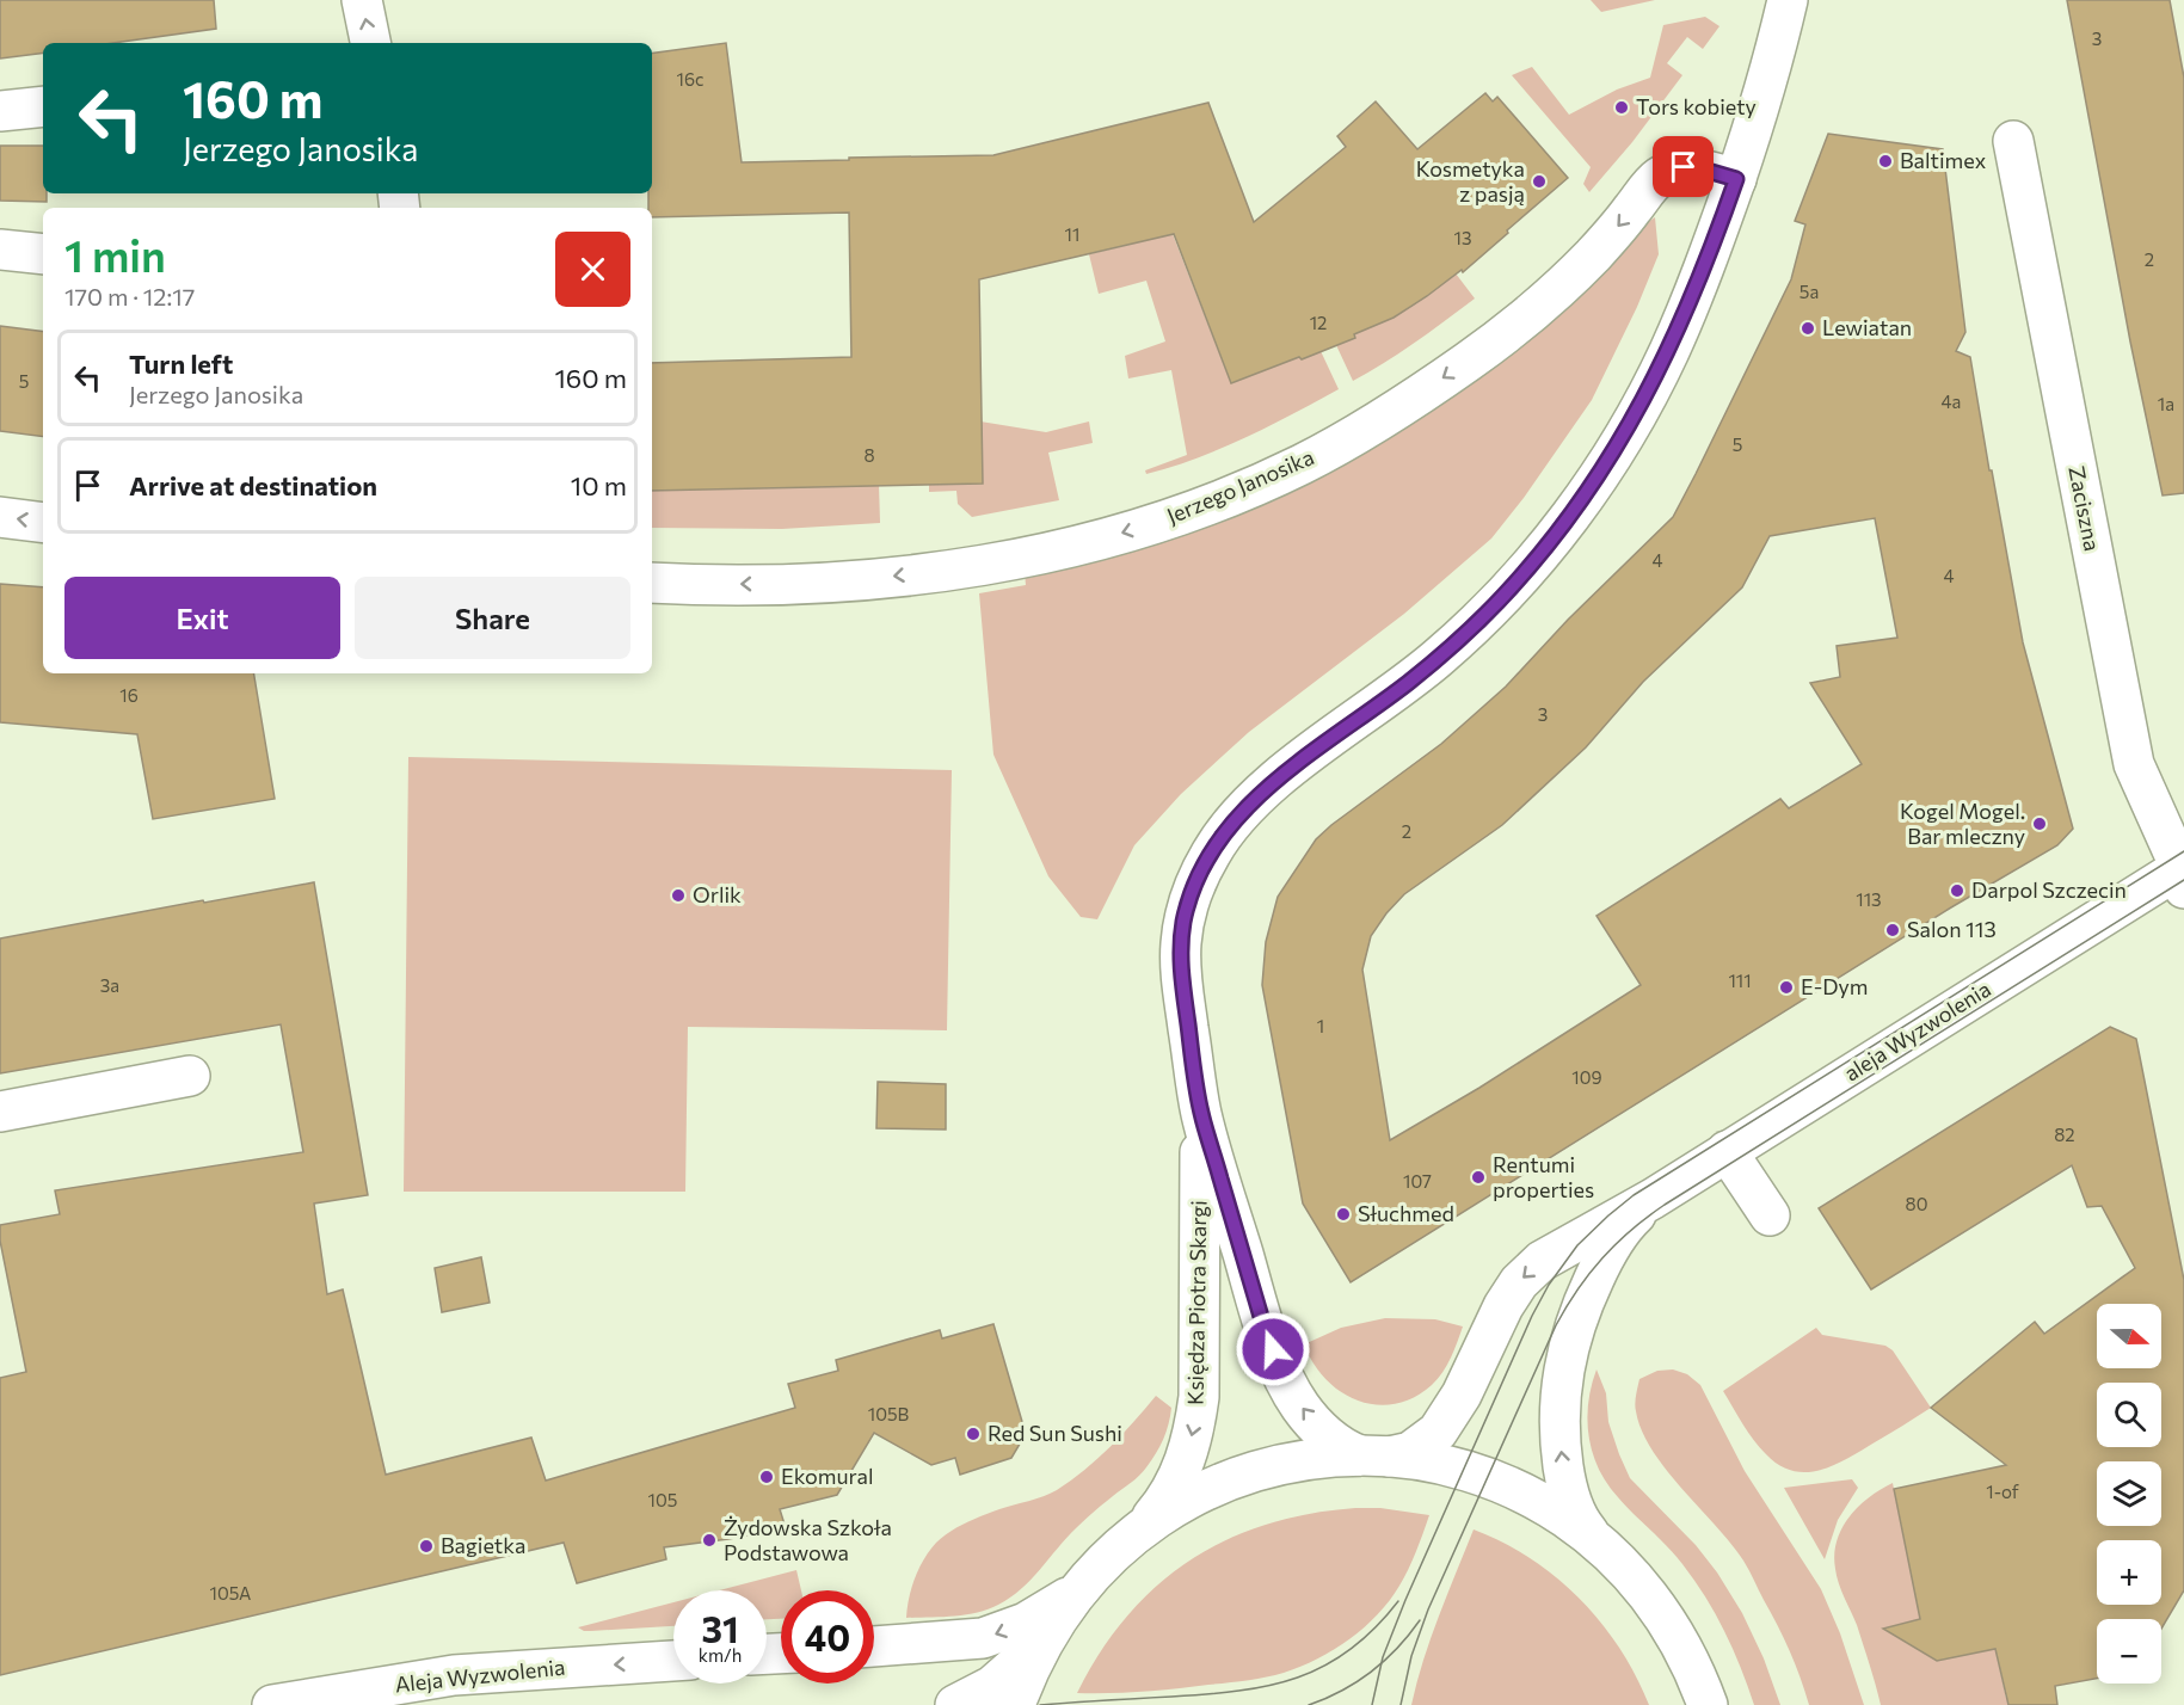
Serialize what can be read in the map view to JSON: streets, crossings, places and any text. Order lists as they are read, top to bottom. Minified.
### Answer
{"streets":{"street":["Jerzego Janosika","Zaciszna","aleja Wyzwolenia","Księdza Piotra Skargi","Aleja Wyzwolenia"]},"crossings":[["Jerzego Janosika","Księdza Piotra Skargi"],["Zaciszna","aleja Wyzwolenia"],["aleja Wyzwolenia","Księdza Piotra Skargi"]],"one_way":["Jerzego Janosika","Aleja Wyzwolenia"],"places":["Tors kobiety","Baltimex","Kosmetyka z pasją","Lewiatan","Kogel Mogel. Bar mleczny","Darpol Szczecin","Orlik","Salon 113","E-Dym","Rentumi properties","Słuchmed","Red Sun Sushi","Ekomural","Żydowska Szkoła Podstawowa","Bagietka"],"house_numbers":["3","16c","11","13","2","5a","12","5","4a","1a","5","8","4","4","16","3","2","113","111","3a","1","109","82","107","80","105B","1-of","105","105A"],"north":"right","page":{"turn":["160 m","Jerzego Janosika"],"heading":["1 min","170 m · 12:17"],"list":[{"name":"Turn left","note":"Jerzego Janosika","value":"160 m"},{"name":"Arrive at destination","value":"10 m"}],"buttons":["Exit","Share"],"map_buttons":["+","−"],"speed":"31 km/h","limit":"40"}}
